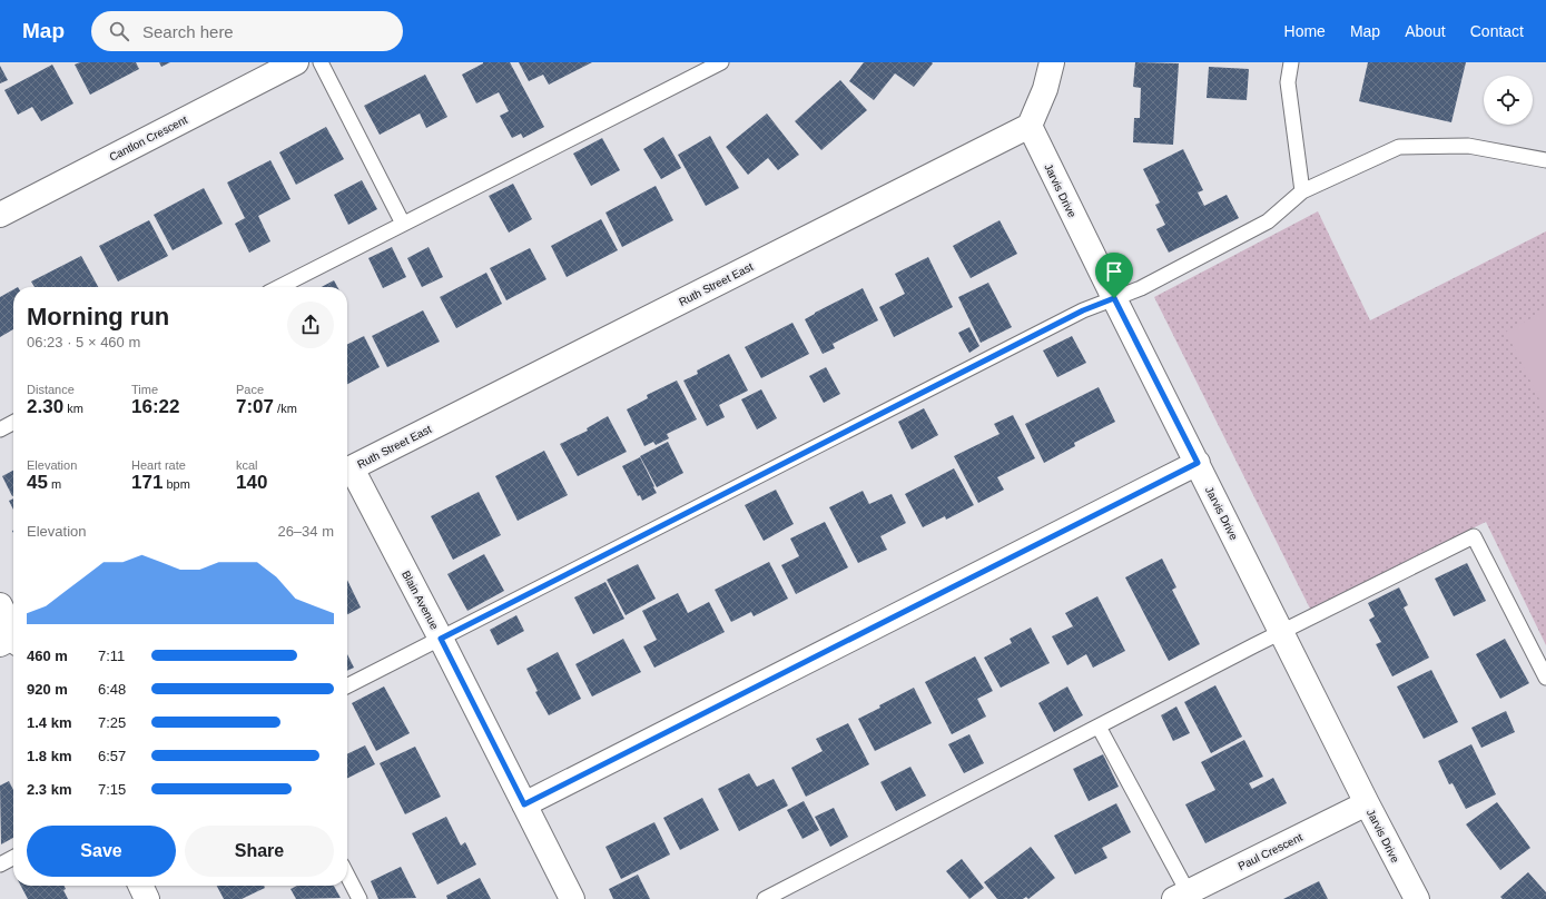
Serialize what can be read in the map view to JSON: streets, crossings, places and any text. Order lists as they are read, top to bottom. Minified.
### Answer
{"streets":{"street":["Cantlon Crescent","Jarvis Drive","Ruth Street East","Blain Avenue","Paul Crescent"]},"crossings":[["Jarvis Drive","Ruth Street East"],["Jarvis Drive","Paul Crescent"]],"page":{"header":"Map","search":"Search here","nav":["Home","Map","About","Contact"],"heading":["Morning run","06:23 · 5 × 460 m"],"stats":[["Distance","2.30 km"],["Time","16:22"],["Pace","7:07 /km"],["Elevation","45 m"],["Heart rate","171 bpm"],["kcal","140"]],"chart":["Elevation","26–34 m"],"list":[{"name":"460 m","note":"7:11"},{"name":"920 m","note":"6:48"},{"name":"1.4 km","note":"7:25"},{"name":"1.8 km","note":"6:57"},{"name":"2.3 km","note":"7:15"}],"buttons":["Save","Share"]}}
